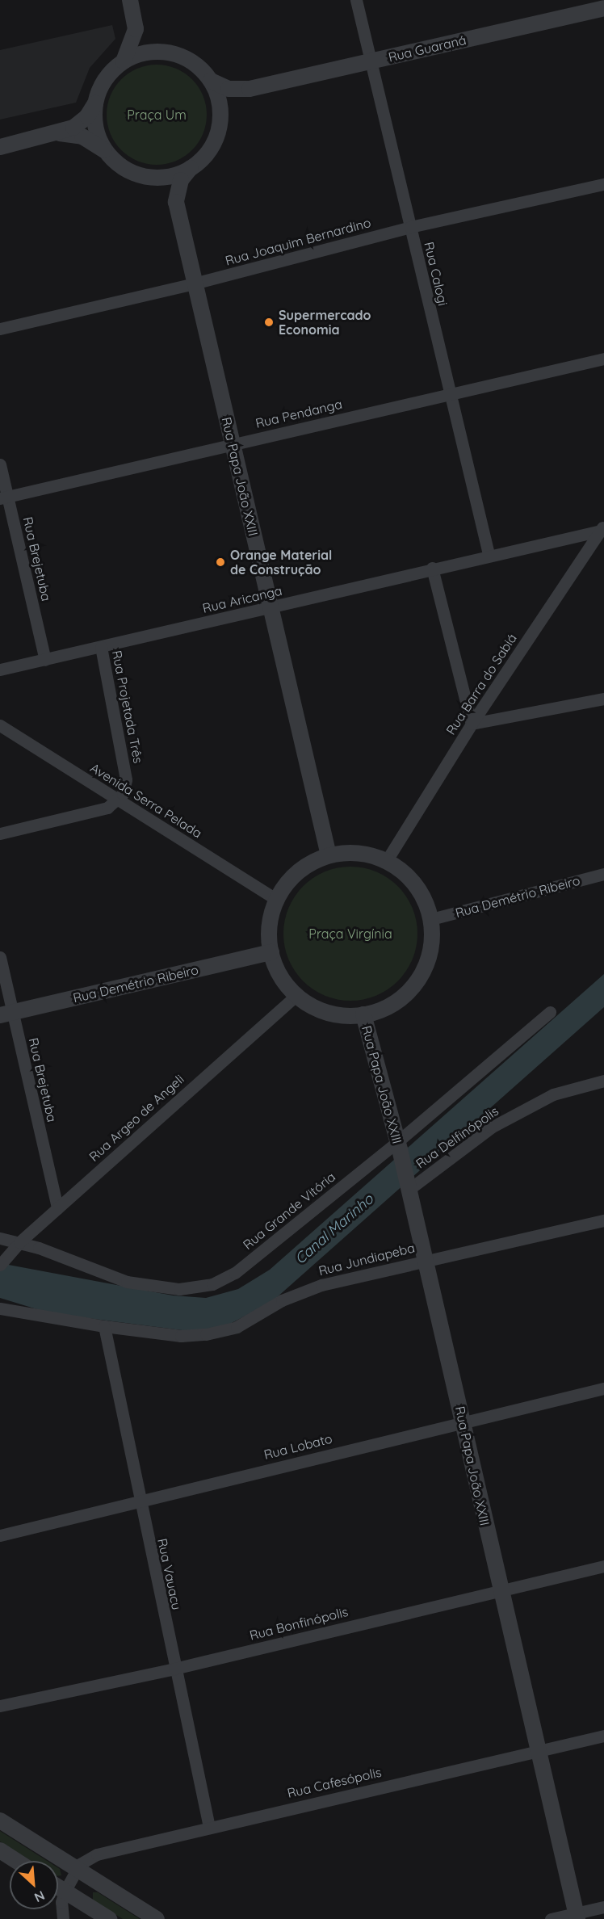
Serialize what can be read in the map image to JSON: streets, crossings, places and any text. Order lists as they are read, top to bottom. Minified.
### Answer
{"streets":{"street":["Rua Guaraná","Rua Joaquim Bernardino","Rua Calogi","Rua Pendanga","Rua Papa João XXIII","Rua Brejetuba","Rua Aricanga","Rua Barra do Sabiá","Rua Projetada Três","Avenida Serra Pelada","Rua Demétrio Ribeiro","Rua Argeo de Angeli","Rua Delfinópolis","Rua Grande Vitória","Rua Jundiapeba","Rua Lobato","Rua Vauacu","Rua Bonfinópolis","Rua Cafesópolis"]},"crossings":[["Rua Guaraná","Rua Calogi"],["Rua Guaraná","Rua Papa João XXIII"],["Rua Joaquim Bernardino","Rua Calogi"],["Rua Joaquim Bernardino","Rua Papa João XXIII"],["Rua Calogi","Rua Pendanga"],["Rua Calogi","Rua Aricanga"],["Rua Pendanga","Rua Papa João XXIII"],["Rua Pendanga","Rua Brejetuba"],["Rua Papa João XXIII","Rua Aricanga"],["Rua Papa João XXIII","Rua Barra do Sabiá"],["Rua Papa João XXIII","Avenida Serra Pelada"],["Rua Papa João XXIII","Rua Demétrio Ribeiro"],["Rua Papa João XXIII","Rua Argeo de Angeli"],["Rua Papa João XXIII","Rua Delfinópolis"],["Rua Papa João XXIII","Rua Grande Vitória"],["Rua Papa João XXIII","Rua Jundiapeba"],["Rua Papa João XXIII","Rua Lobato"],["Rua Papa João XXIII","Rua Bonfinópolis"],["Rua Papa João XXIII","Rua Cafesópolis"],["Rua Brejetuba","Rua Aricanga"],["Rua Brejetuba","Rua Demétrio Ribeiro"],["Rua Brejetuba","Rua Argeo de Angeli"],["Rua Aricanga","Rua Barra do Sabiá"],["Rua Aricanga","Rua Projetada Três"],["Rua Barra do Sabiá","Avenida Serra Pelada"],["Rua Barra do Sabiá","Rua Demétrio Ribeiro"],["Rua Barra do Sabiá","Rua Argeo de Angeli"],["Rua Projetada Três","Avenida Serra Pelada"],["Avenida Serra Pelada","Rua Demétrio Ribeiro"],["Avenida Serra Pelada","Rua Argeo de Angeli"],["Rua Demétrio Ribeiro","Rua Argeo de Angeli"],["Rua Argeo de Angeli","Rua Grande Vitória"],["Rua Jundiapeba","Rua Vauacu"],["Rua Lobato","Rua Vauacu"],["Rua Vauacu","Rua Bonfinópolis"],["Rua Vauacu","Rua Cafesópolis"]],"water":["Canal Marinho"],"parks":["Praça Um","Praça Virgínia"],"places":["Supermercado Economia","Orange Material de Construção"],"north":"bottom right"}
